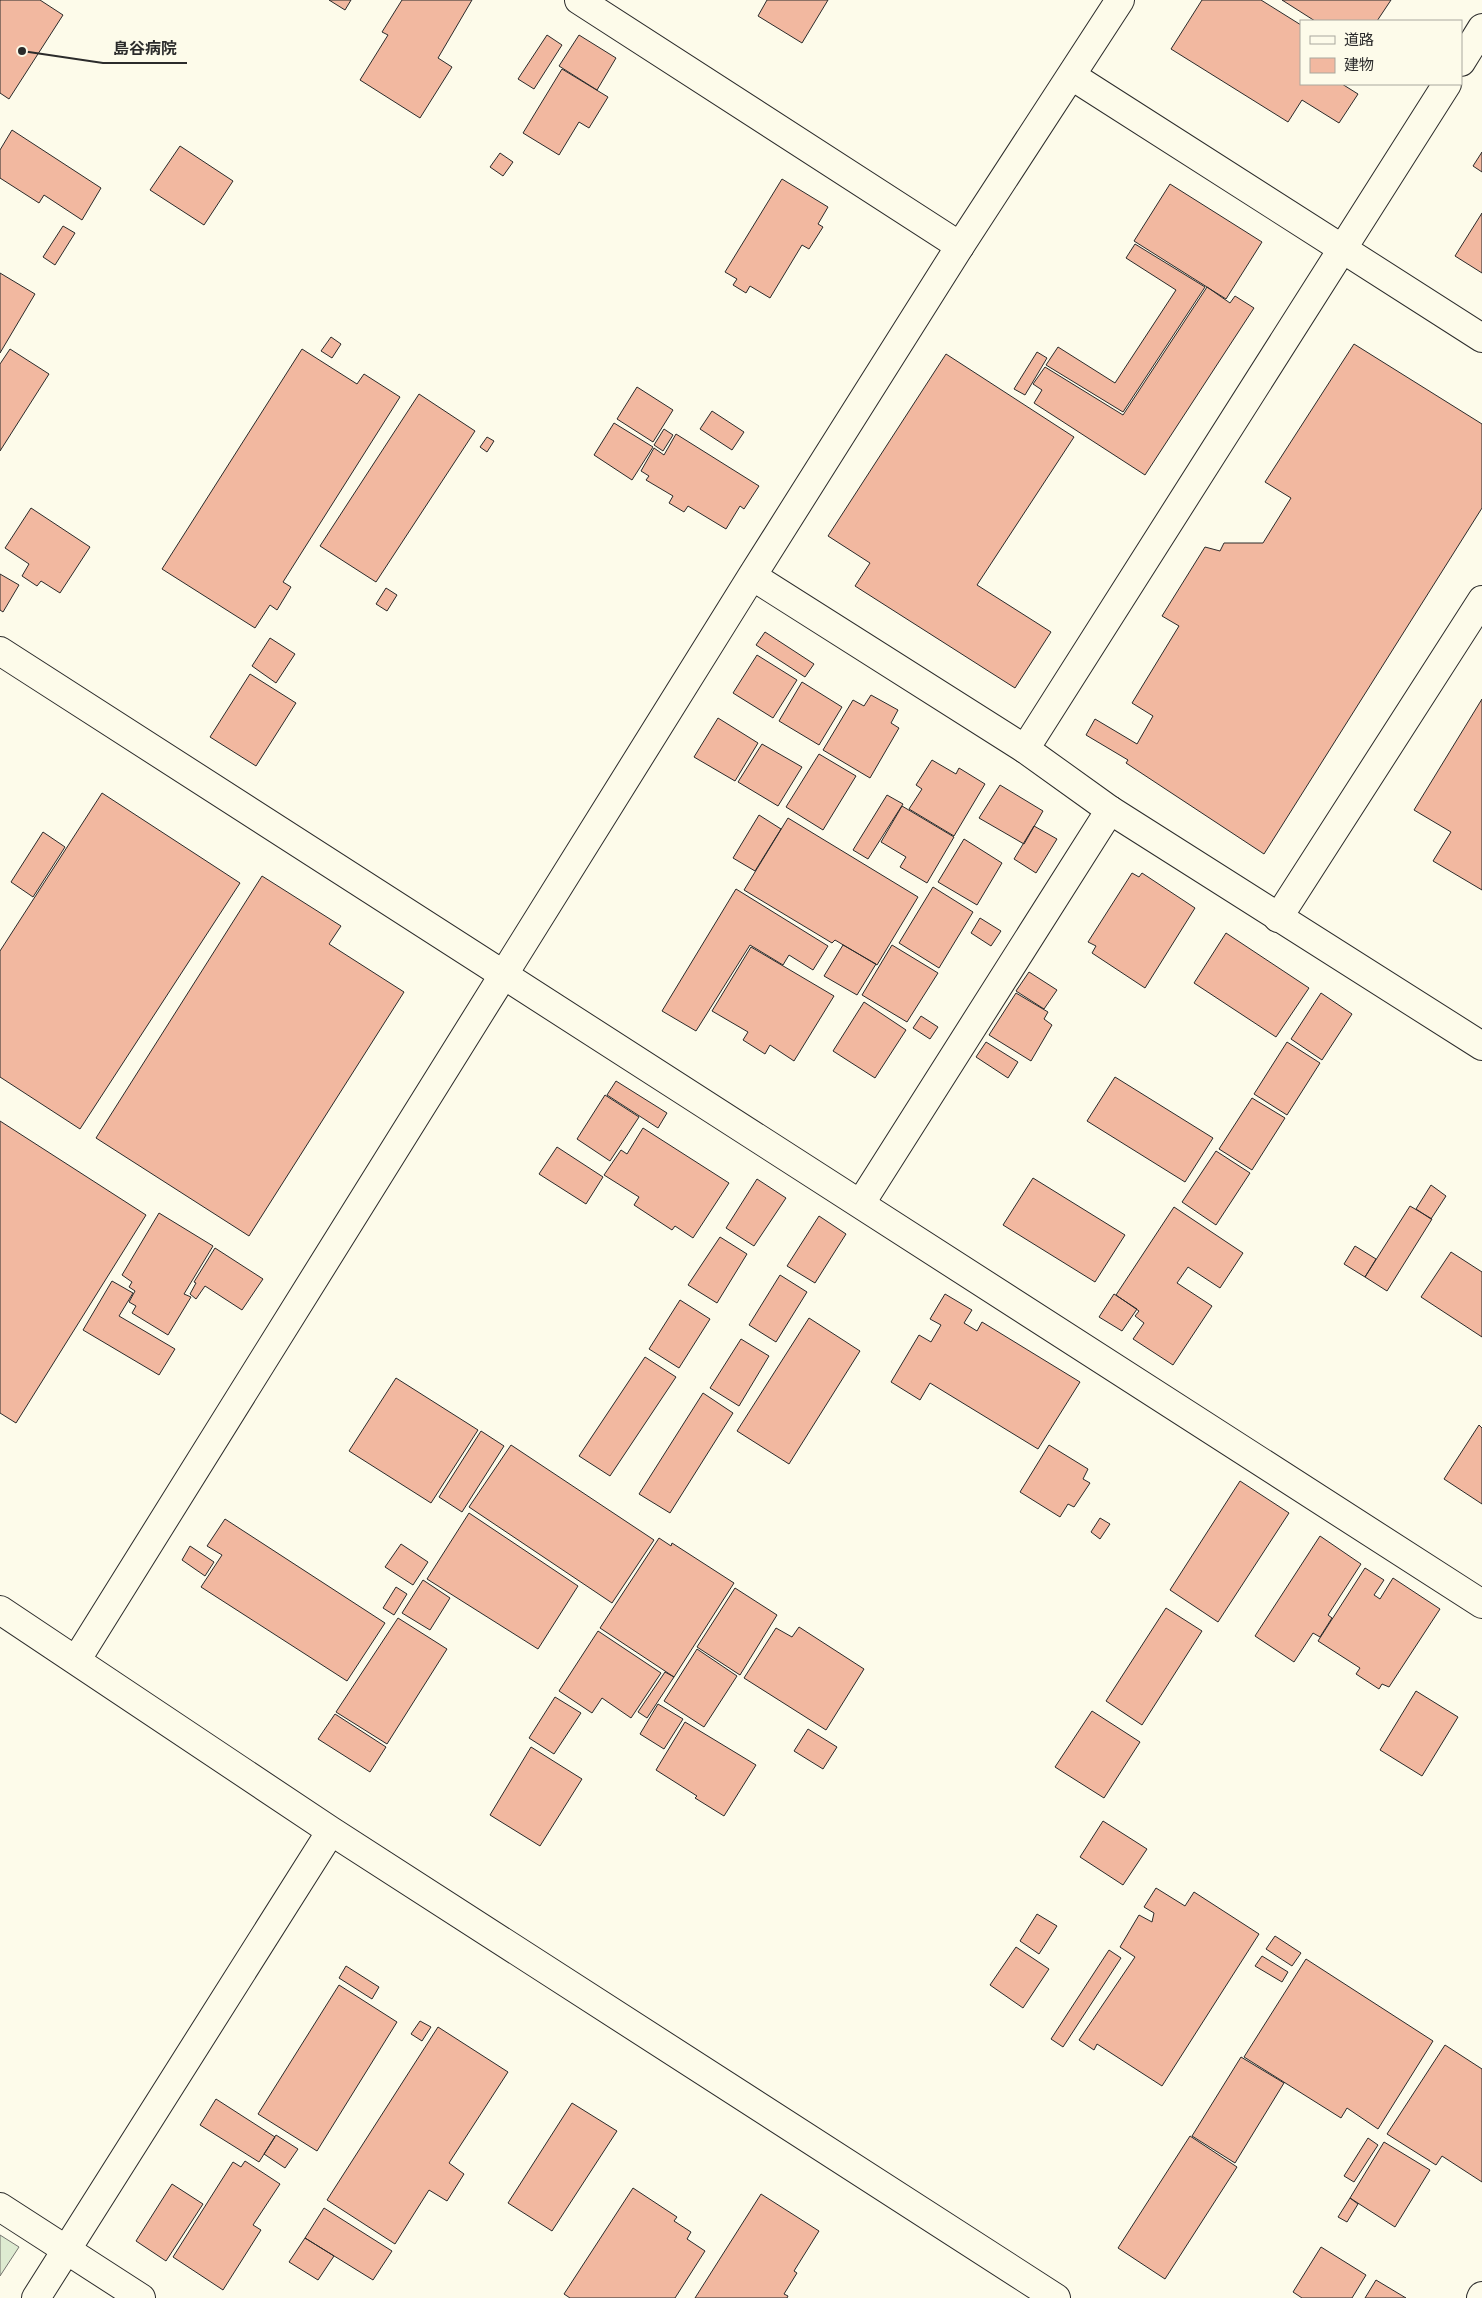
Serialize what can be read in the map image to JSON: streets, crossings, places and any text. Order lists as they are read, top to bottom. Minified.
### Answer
{"places":["島谷病院"],"legend":["道路","建物"]}
